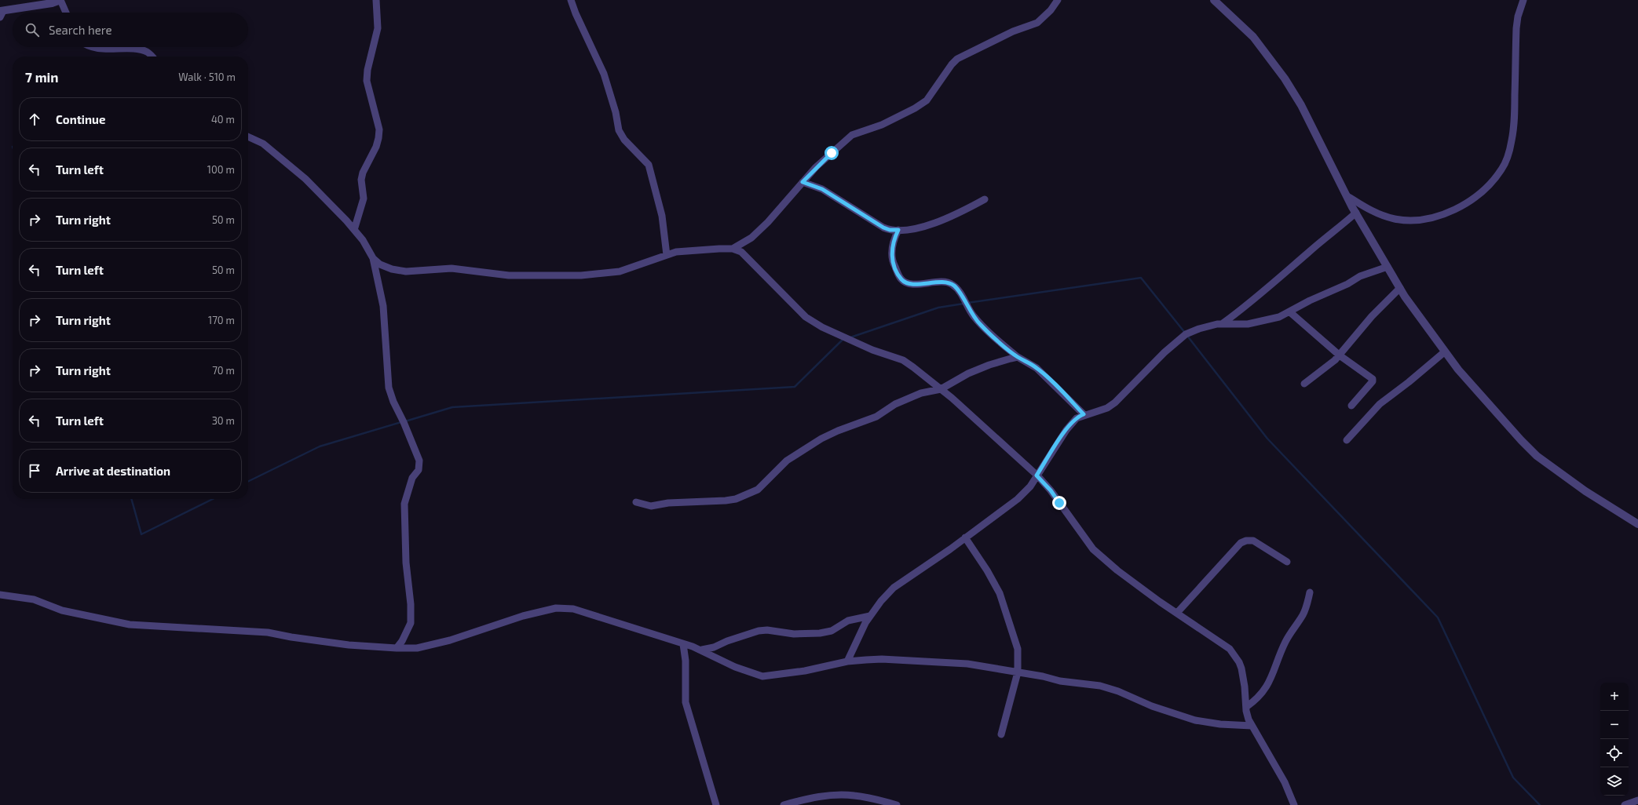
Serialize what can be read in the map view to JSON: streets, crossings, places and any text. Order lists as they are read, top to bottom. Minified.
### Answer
{"page":{"search":"Search here","heading":["7 min","Walk · 510 m"],"list":[["Continue","40 m"],["Turn left","100 m"],["Turn right","50 m"],["Turn left","50 m"],["Turn right","170 m"],["Turn right","70 m"],["Turn left","30 m"],"Arrive at destination"],"map_buttons":["+","−"]}}
